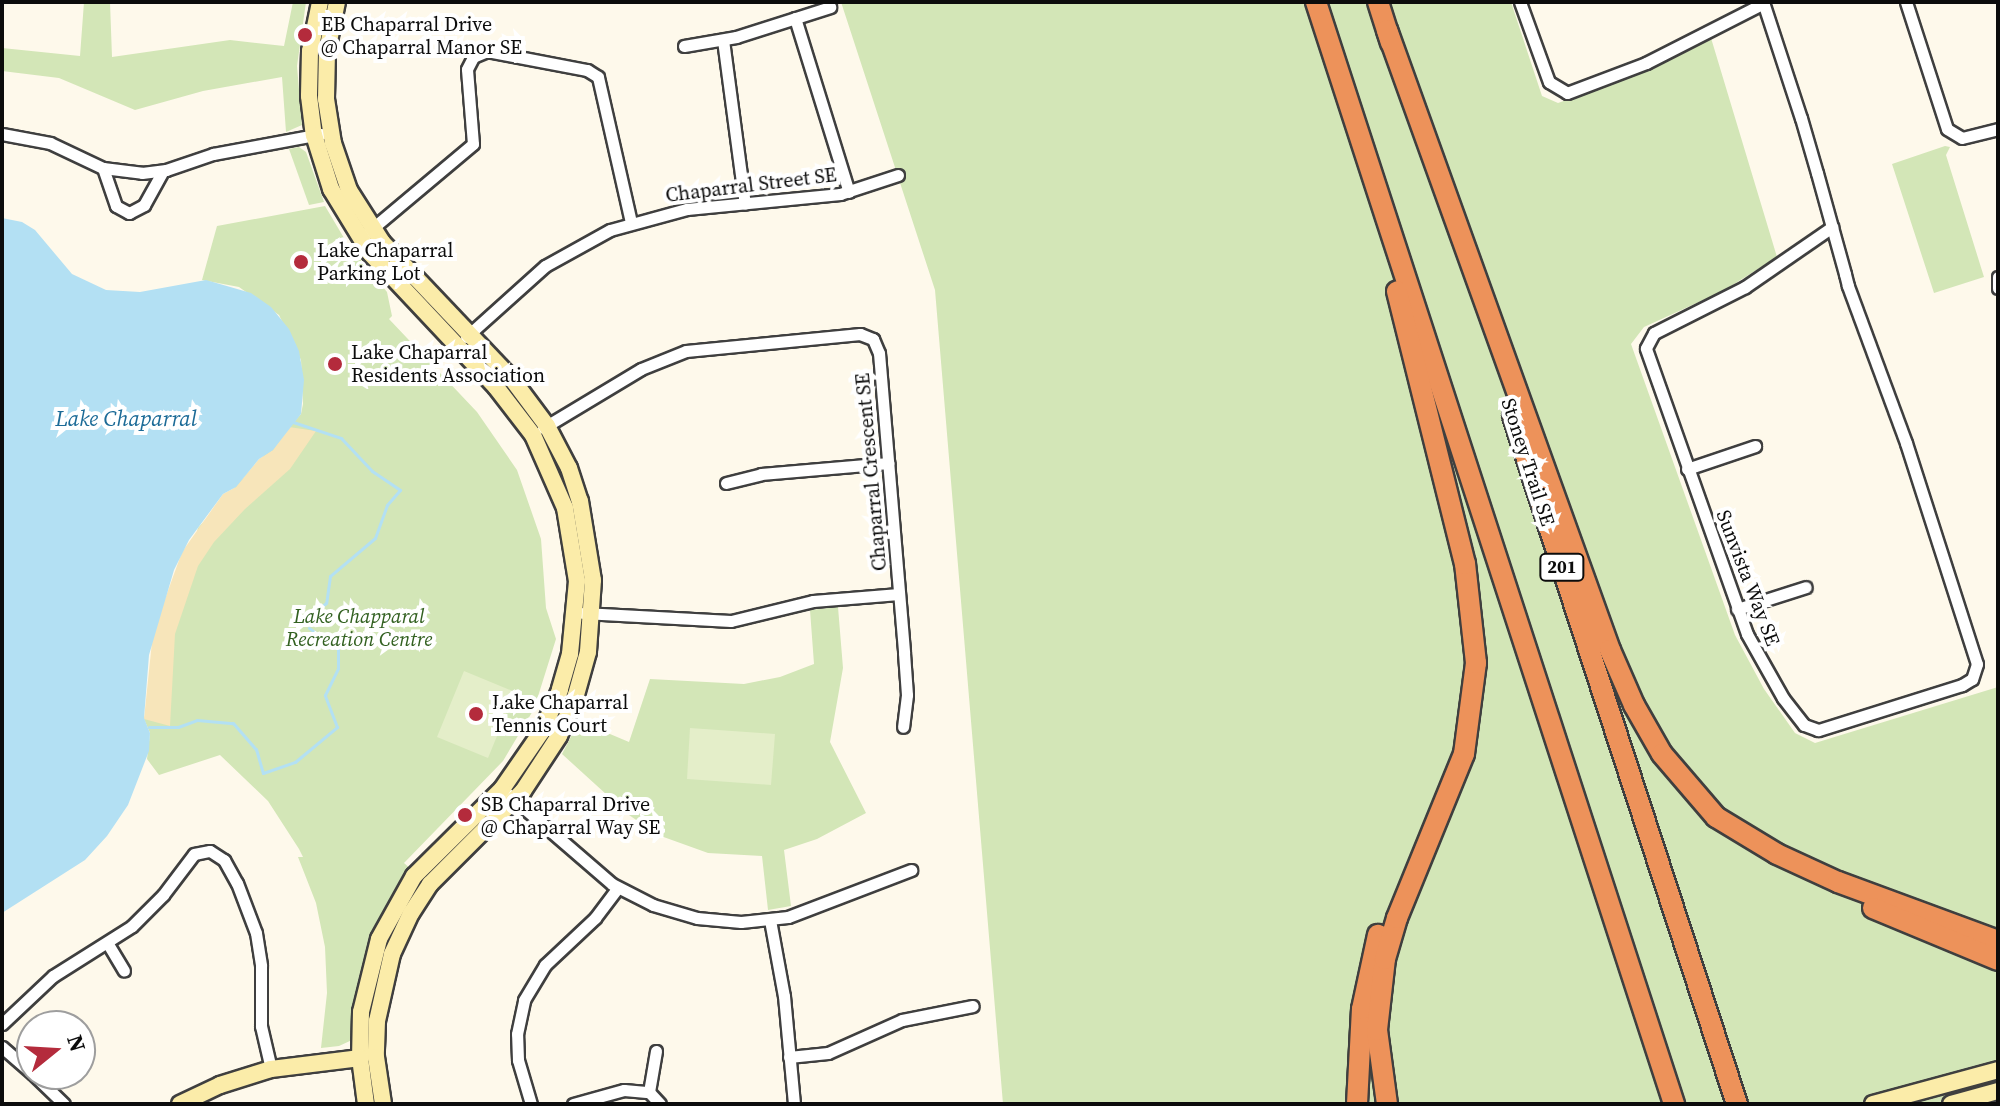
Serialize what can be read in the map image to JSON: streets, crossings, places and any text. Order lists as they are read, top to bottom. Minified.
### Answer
{"streets":{"highway":["Stoney Trail SE","201"],"street":["Chaparral Street SE","Chaparral Crescent SE","Sunvista Way SE"]},"water":["Lake Chaparral"],"parks":["Lake Chapparal Recreation Centre"],"places":["EB Chaparral Drive @ Chaparral Manor SE","Lake Chaparral Parking Lot","Lake Chaparral Residents Association","Lake Chaparral Tennis Court","SB Chaparral Drive @ Chaparral Way SE"],"north":"right"}
